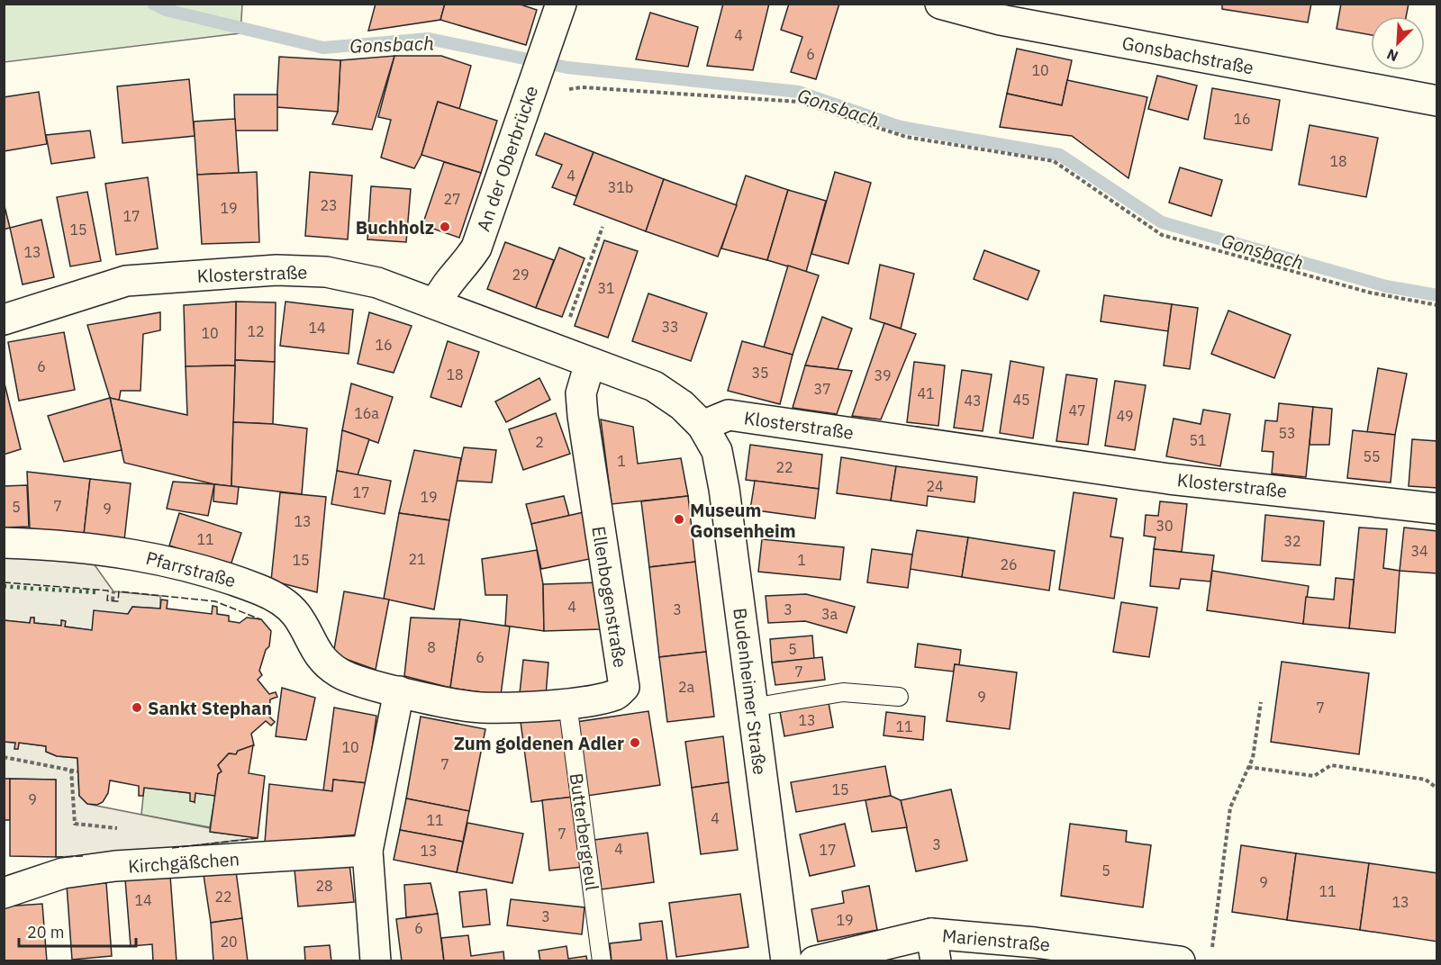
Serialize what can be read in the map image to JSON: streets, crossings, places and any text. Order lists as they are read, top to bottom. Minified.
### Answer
{"streets":{"street":["Gonsbachstraße","An der Oberbrücke","Klosterstraße","Pfarrstraße","Ellenbogenstraße","Budenheimer Straße","Kirchgäßchen","Marienstraße"],"lane":["Butterbergreul"]},"crossings":[["An der Oberbrücke","Klosterstraße"],["Klosterstraße","Ellenbogenstraße"],["Klosterstraße","Budenheimer Straße"],["Pfarrstraße","Ellenbogenstraße"],["Ellenbogenstraße","Butterbergreul"]],"water":["Gonsbach"],"places":["Buchholz","Museum Gonsenheim","Sankt Stephan","Zum goldenen Adler"],"house_numbers":["4","6","10","16","18","4","31b","27","23","19","17","15","13","29","31","33","14","12","10","16","6","35","18","39","37","41","45","43","47","16a","49","53","51","2","55","1","22","24","17","19","7","5","9","13","30","11","32","34","21","15","1","26","4","3","3","3a","8","5","6","7","2a","9","7","13","11","10","7","15","9","4","11","7","3","4","17","13","5","9","28","11","22","14","13","3","19","6","20"],"scale_bar":"20 m","north":"bottom left"}
